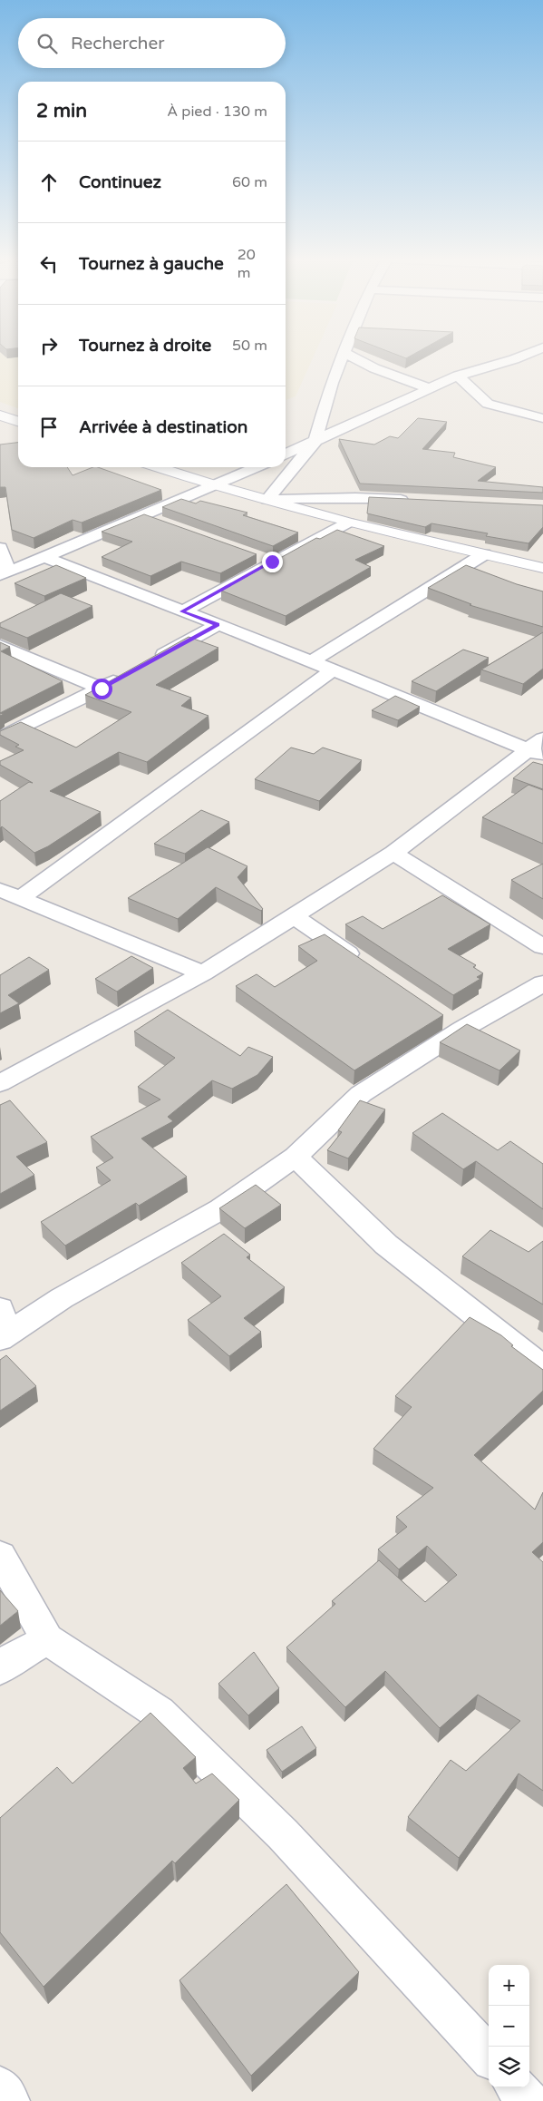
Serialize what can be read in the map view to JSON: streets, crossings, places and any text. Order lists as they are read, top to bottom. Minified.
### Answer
{"page":{"search":"Rechercher","heading":["2 min","À pied · 130 m"],"list":[["Continuez","60 m"],["Tournez à gauche","20 m"],["Tournez à droite","50 m"],"Arrivée à destination"],"map_buttons":["+","−"]}}
